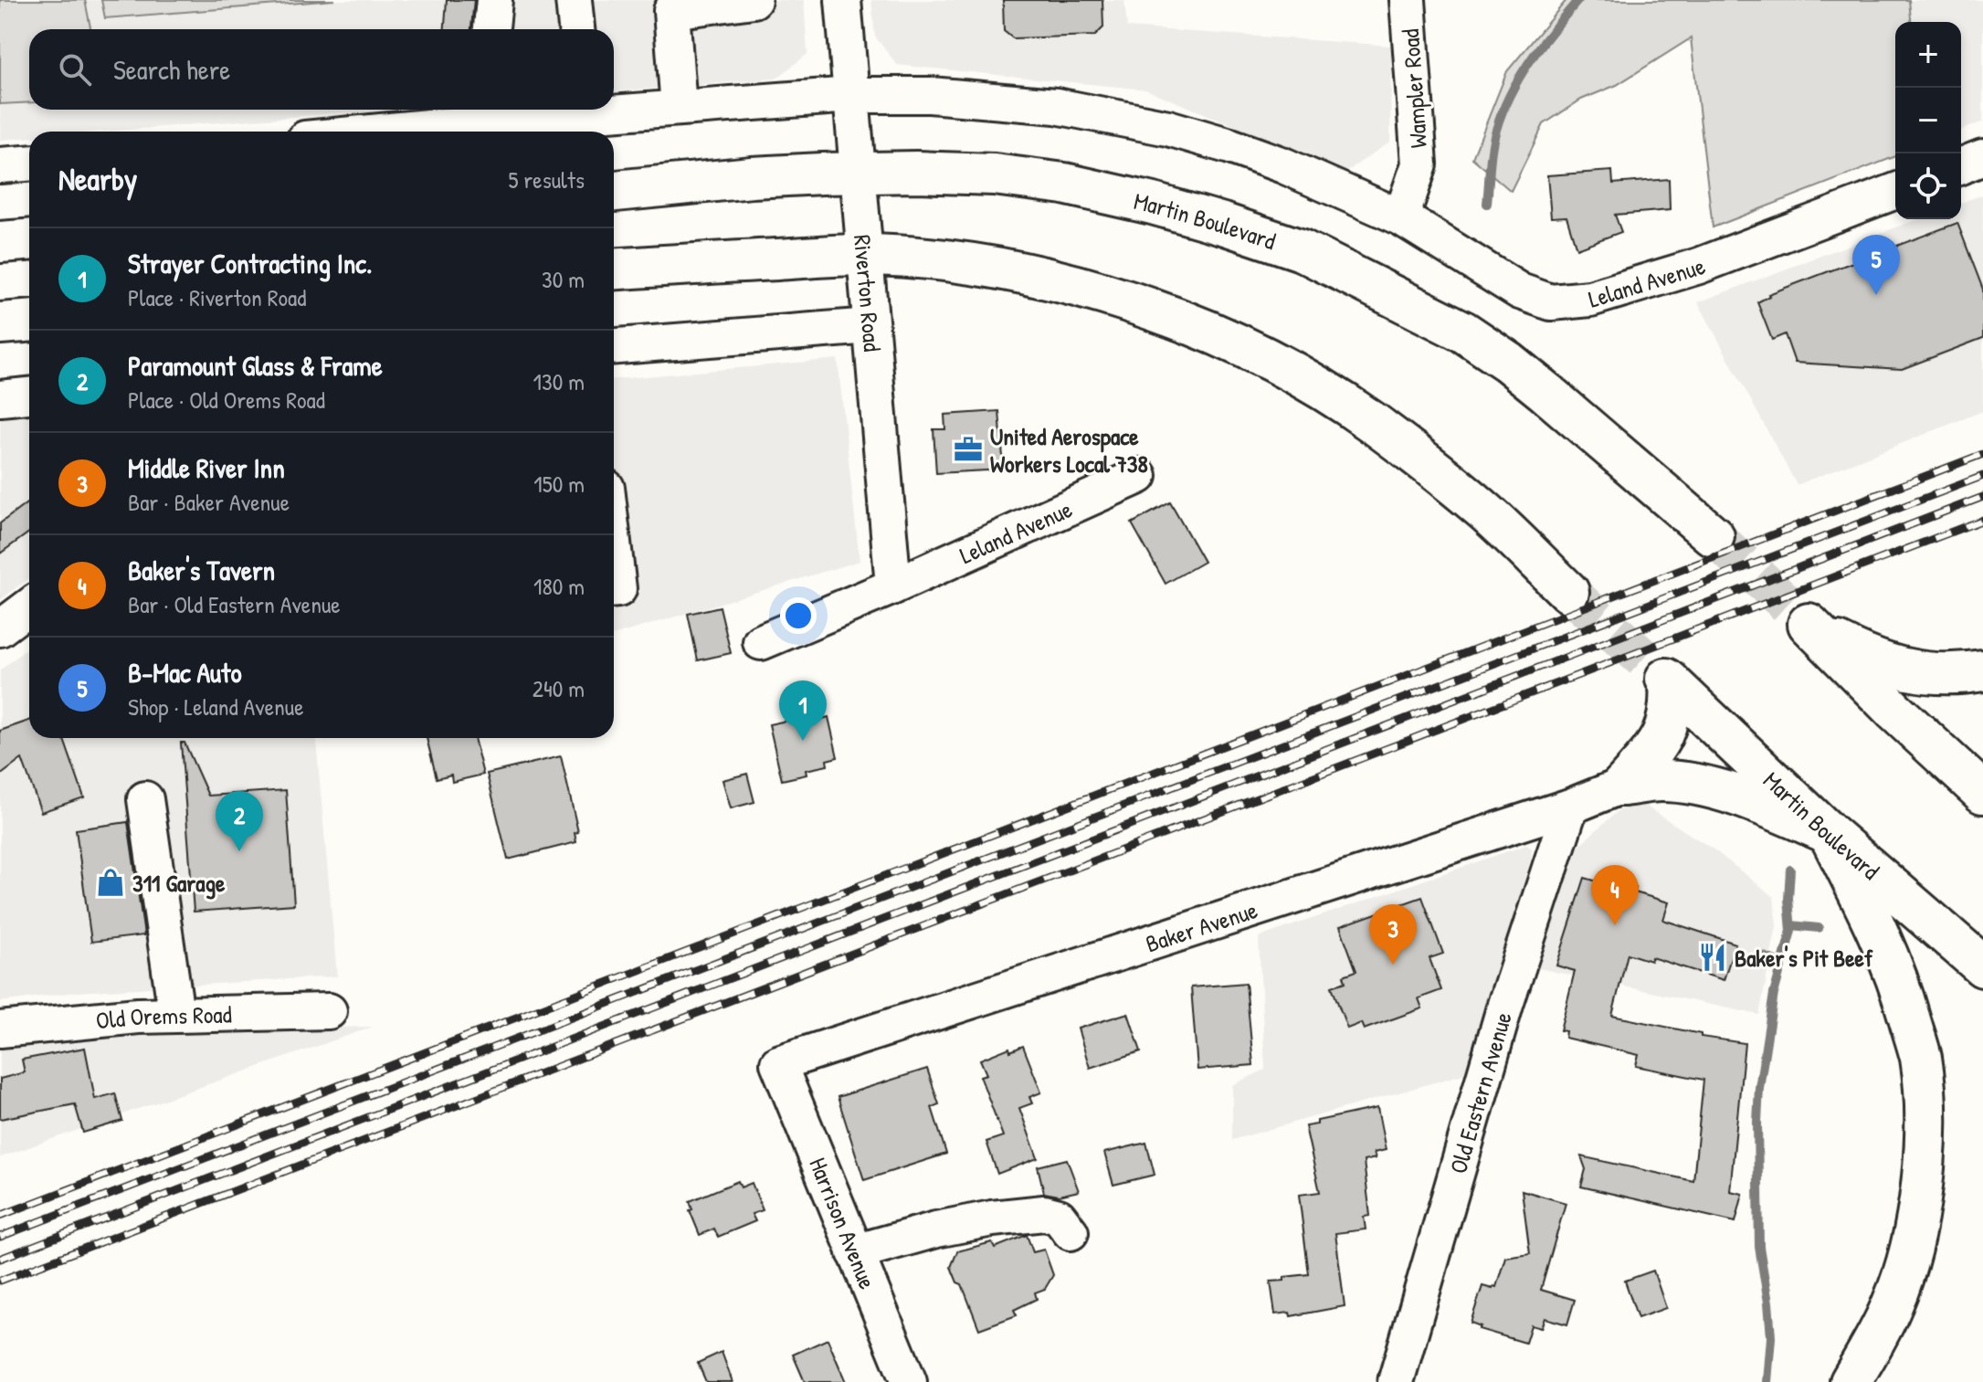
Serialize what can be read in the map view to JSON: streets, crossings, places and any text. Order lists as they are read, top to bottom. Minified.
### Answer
{"streets":{"main road":["Martin Boulevard"],"street":["Wampler Road","Leland Avenue","Riverton Road","Baker Avenue","Old Orems Road","Old Eastern Avenue","Harrison Avenue"]},"crossings":[["Wampler Road","Leland Avenue"],["Martin Boulevard","Riverton Road"],["Martin Boulevard","Baker Avenue"],["Leland Avenue","Riverton Road"],["Baker Avenue","Old Eastern Avenue"],["Baker Avenue","Harrison Avenue"]],"places":{"office":["United Aerospace Workers Local 738"],"shop":["311 Garage"],"restaurant":["Baker's Pit Beef"]},"page":{"map_buttons":["+","−"],"search":"Search here","heading":["Nearby","5 results"],"list":[{"mark":"1","name":"Strayer Contracting Inc.","note":"Place · Riverton Road","value":"30 m"},{"mark":"2","name":"Paramount Glass & Frame","note":"Place · Old Orems Road","value":"130 m"},{"mark":"3","name":"Middle River Inn","note":"Bar · Baker Avenue","value":"150 m"},{"mark":"4","name":"Baker's Tavern","note":"Bar · Old Eastern Avenue","value":"180 m"},{"mark":"5","name":"B-Mac Auto","note":"Shop · Leland Avenue","value":"240 m"}],"pins":["5","1","2","4","3"]}}
